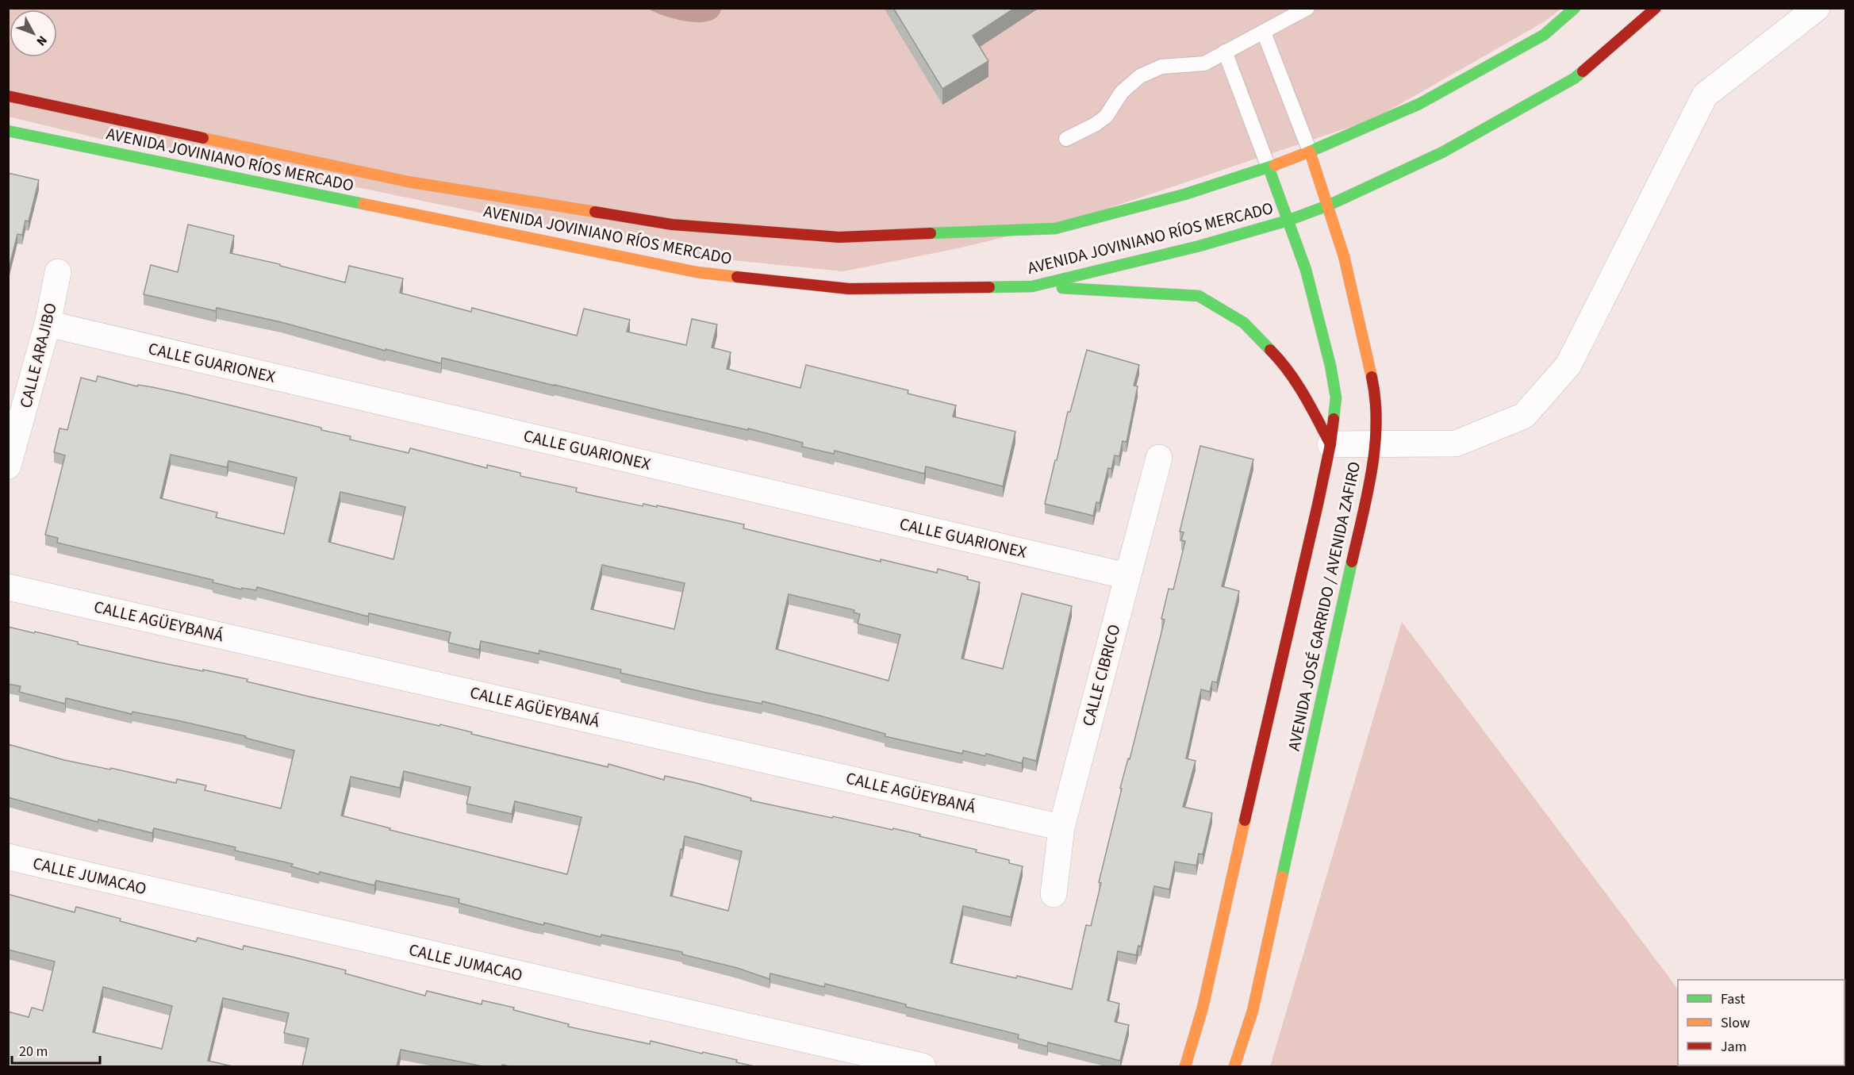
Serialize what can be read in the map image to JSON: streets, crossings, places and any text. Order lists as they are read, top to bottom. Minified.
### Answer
{"streets":{"main road":["AVENIDA JOVINIANO RÍOS MERCADO","AVENIDA JOSÉ GARRIDO / AVENIDA ZAFIRO"],"street":["CALLE ARAJIBO","CALLE GUARIONEX","CALLE AGÜEYBANÁ","CALLE CIBRICO","CALLE JUMACAO"]},"crossings":[["AVENIDA JOVINIANO RÍOS MERCADO","AVENIDA JOSÉ GARRIDO / AVENIDA ZAFIRO"],["CALLE ARAJIBO","CALLE GUARIONEX"],["CALLE GUARIONEX","CALLE CIBRICO"],["CALLE AGÜEYBANÁ","CALLE CIBRICO"]],"legend":["Fast","Slow","Jam"],"scale_bar":"20 m","north":"bottom right"}
